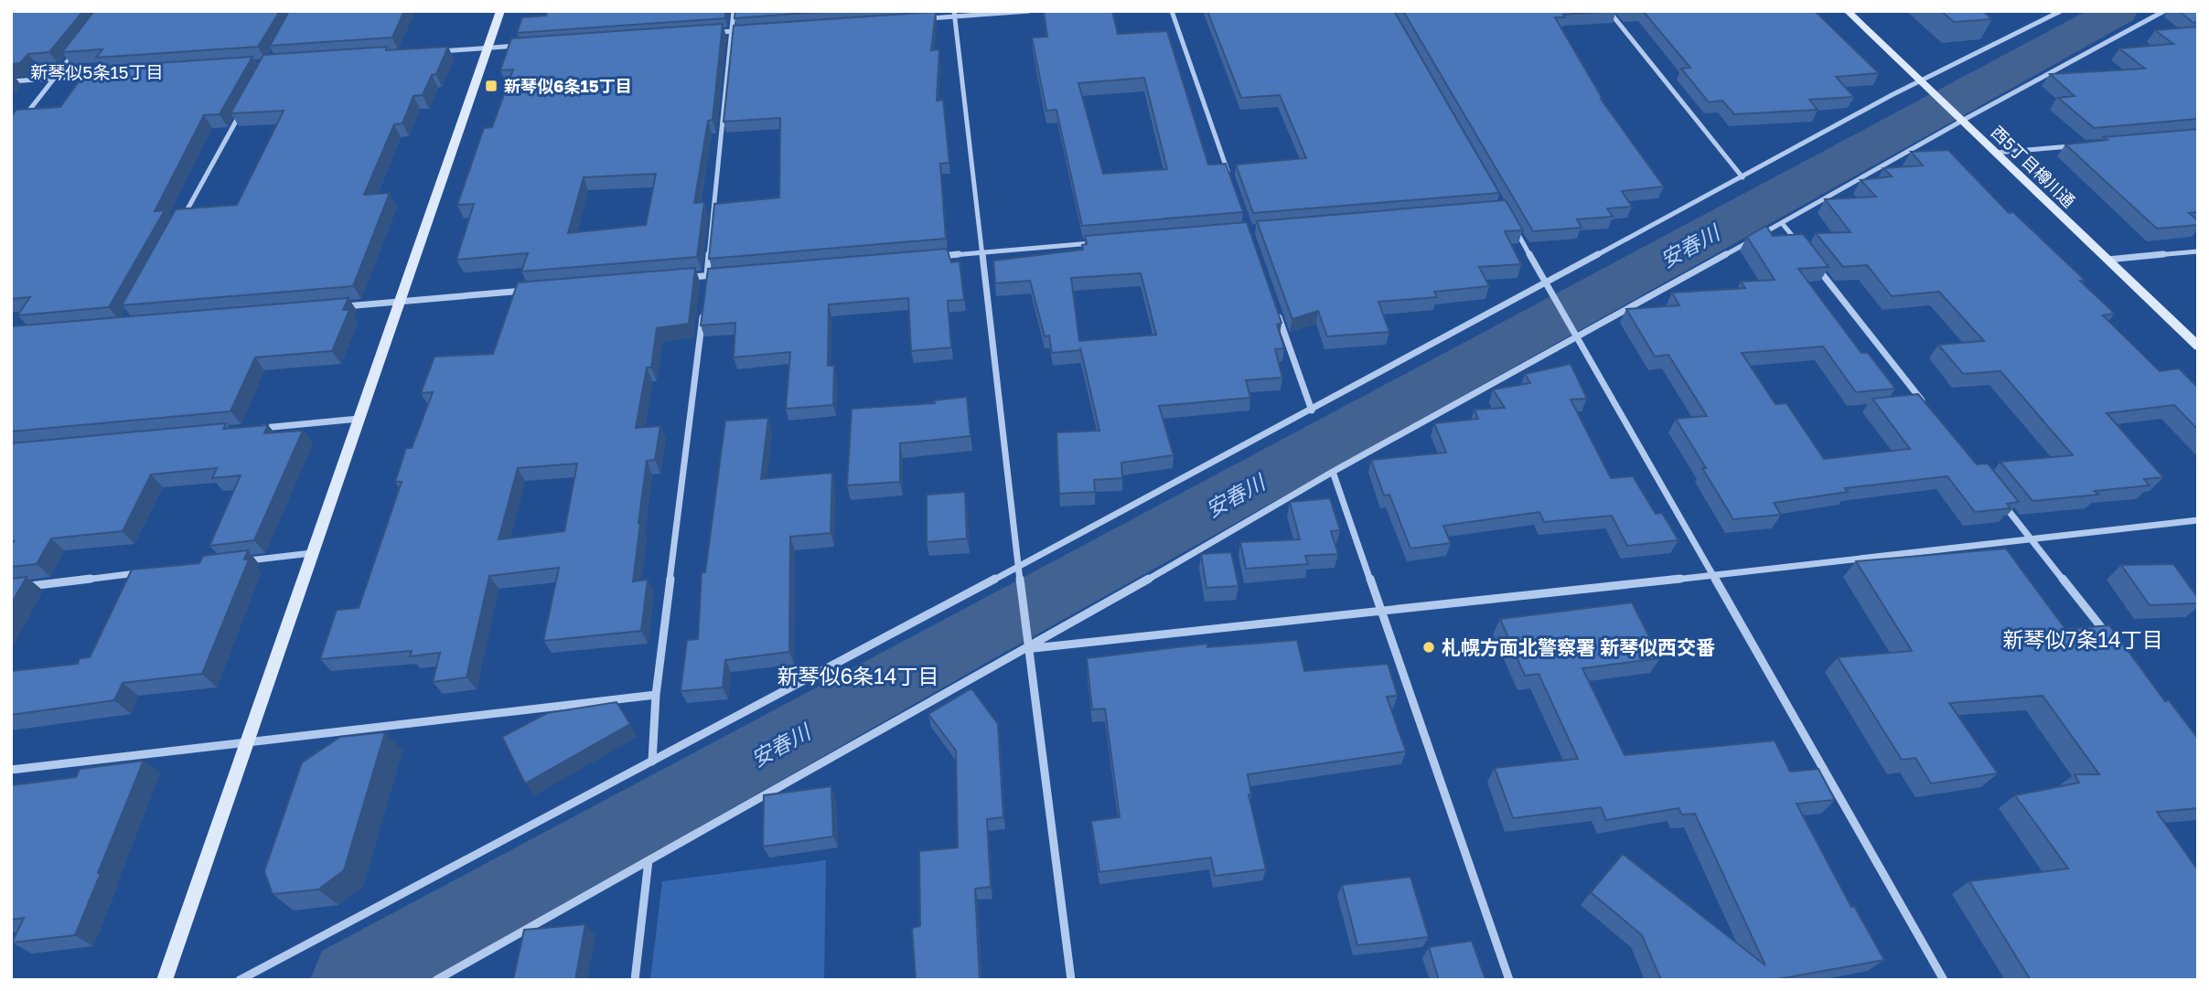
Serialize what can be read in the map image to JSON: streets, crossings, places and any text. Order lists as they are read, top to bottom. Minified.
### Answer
{"streets":{"street":["西5丁目樽川通"]},"districts":["新琴似5条15丁目","新琴似7条14丁目","新琴似6条14丁目"],"water":["安春川"],"places":{"transit":["新琴似6条15丁目"],"other":["札幌方面北警察署 新琴似西交番"]}}
